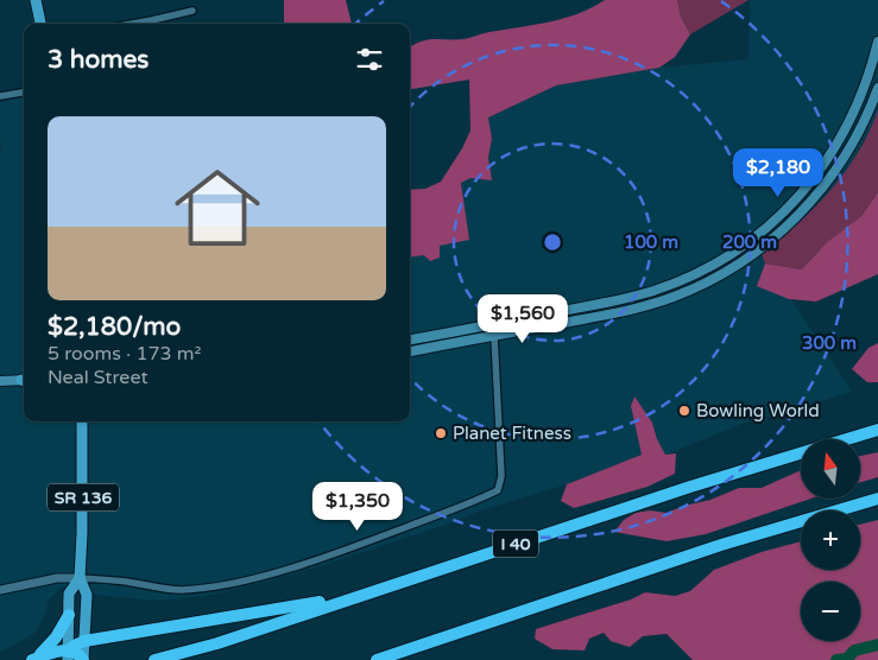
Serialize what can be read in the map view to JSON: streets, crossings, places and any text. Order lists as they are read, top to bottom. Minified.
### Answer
{"streets":{"highway":["I 40"],"main road":["SR 136"]},"places":["Bowling World","Planet Fitness"],"north":"top","page":{"heading":"3 homes","list":[{"name":"$2,180/mo","note":"5 rooms · 173 m² · Neal Street"}],"price":["$2,180","$1,560","$1,350"],"map_buttons":["+","−"]},"rings":["100 m","200 m","300 m"]}
